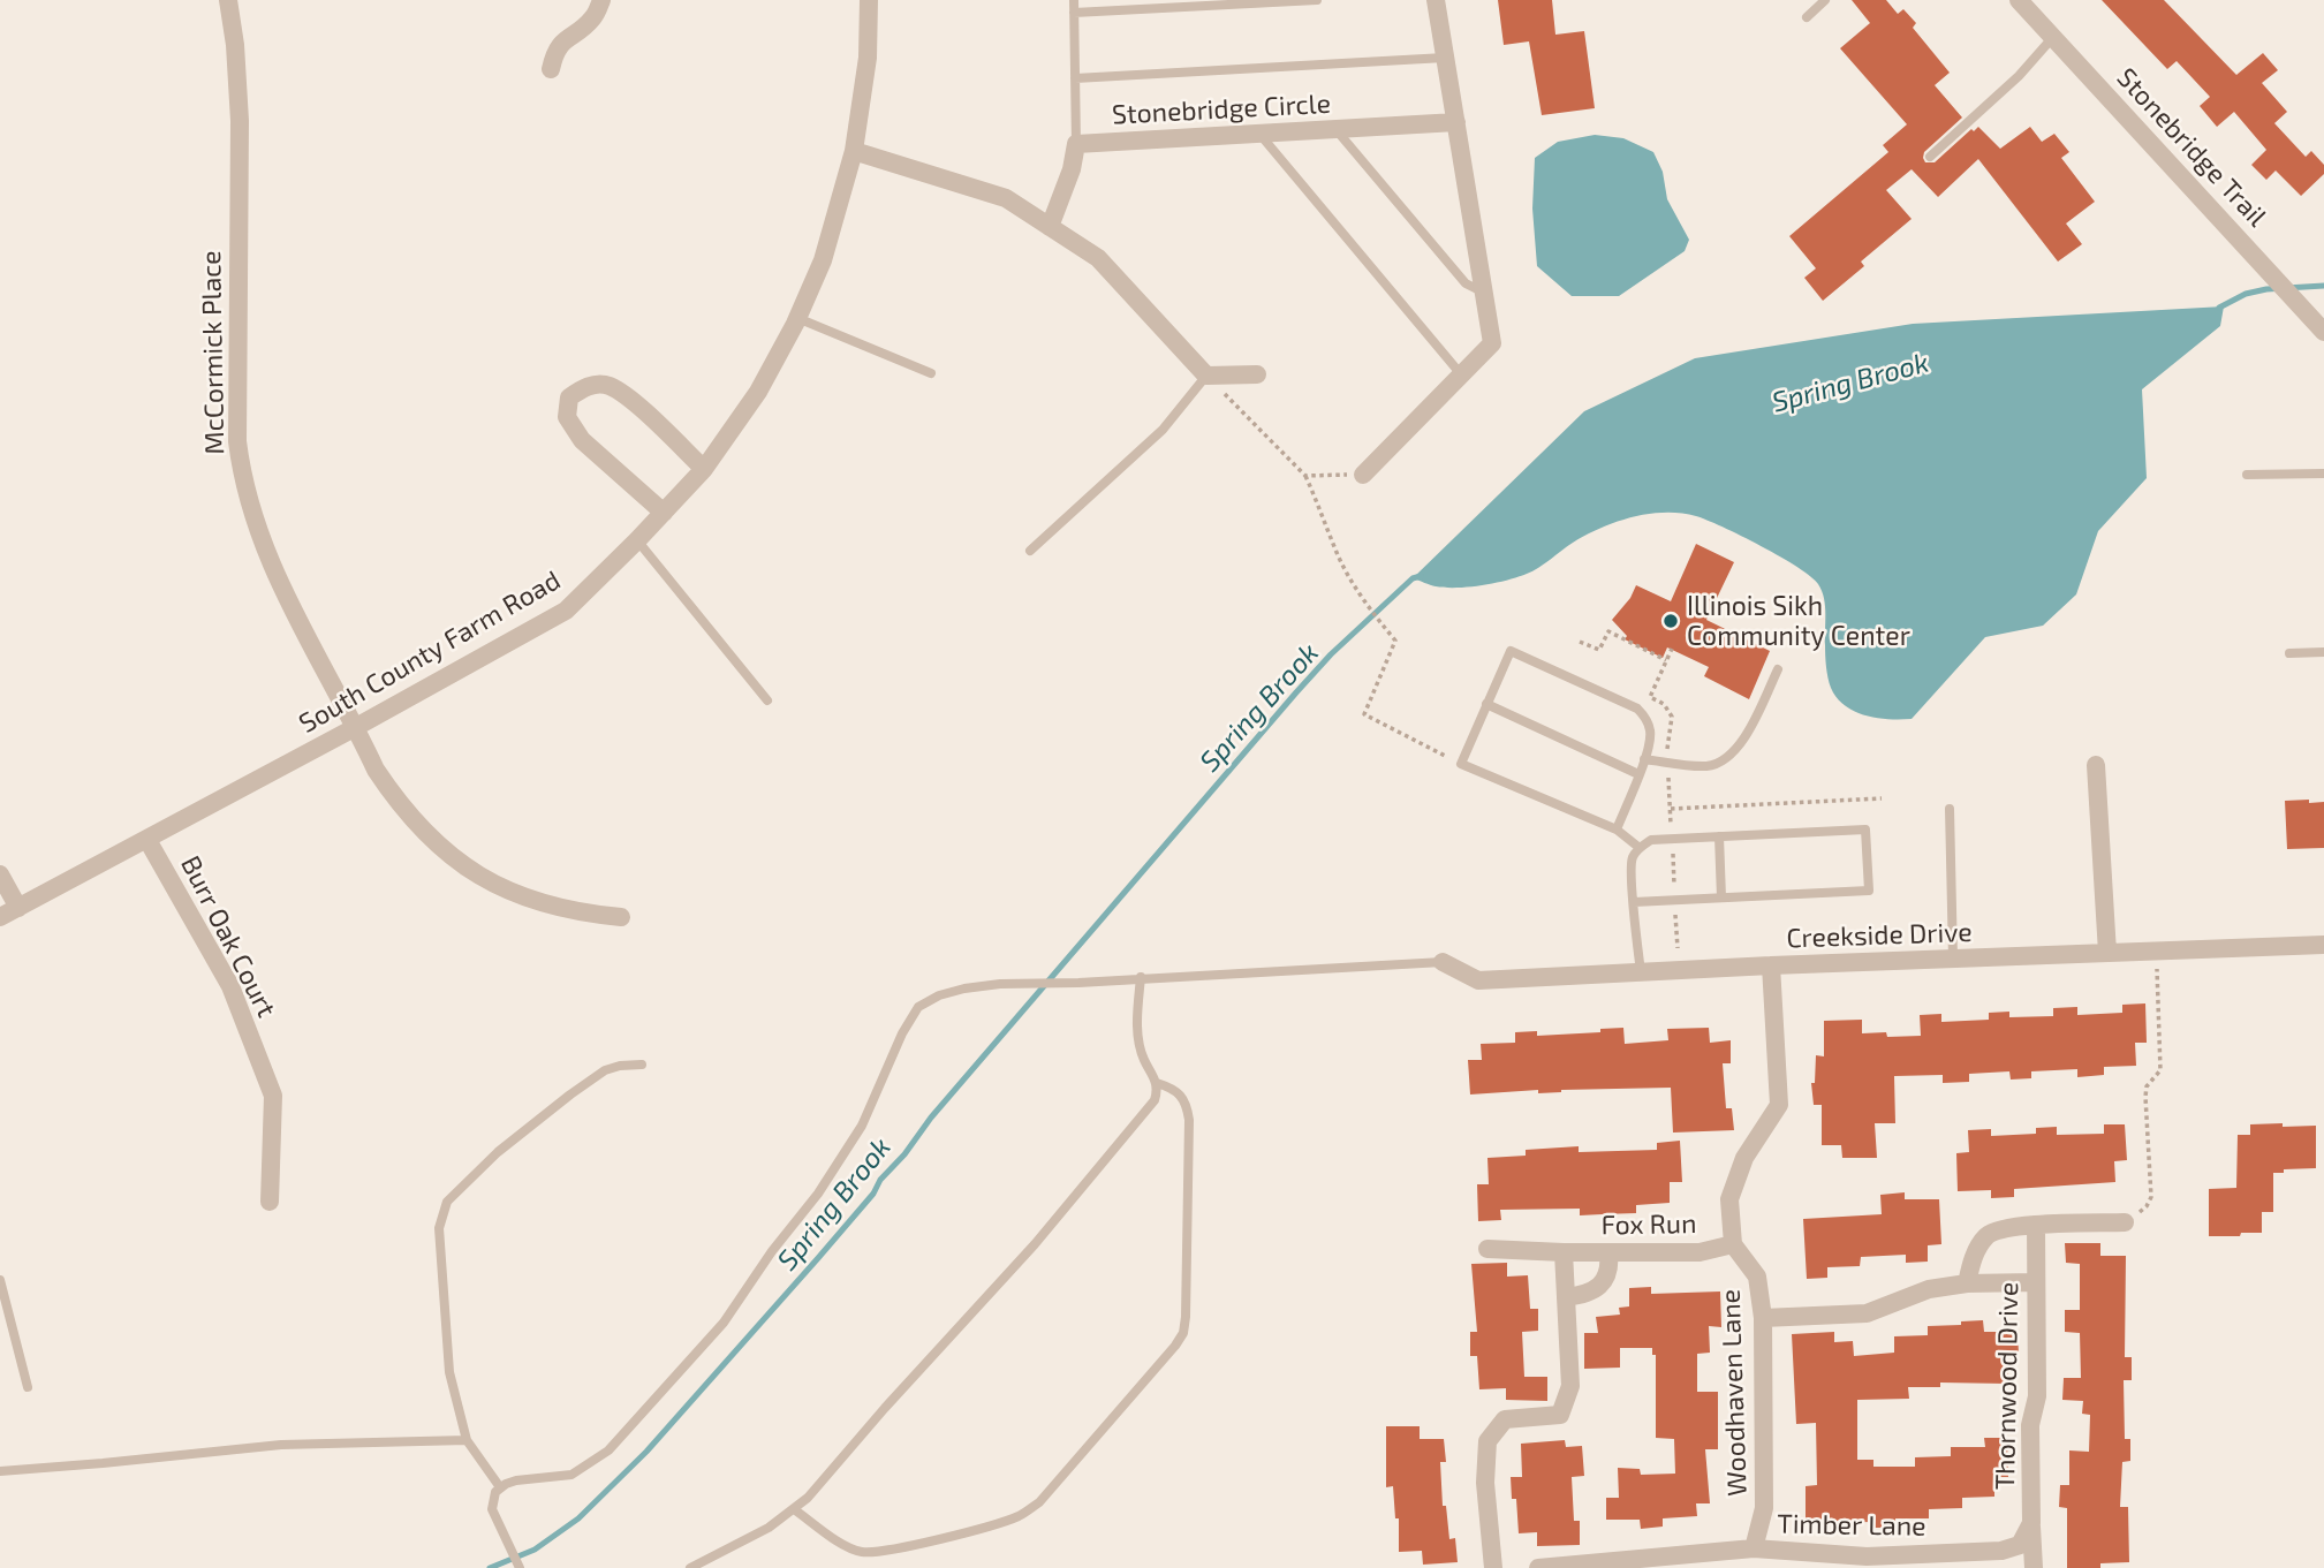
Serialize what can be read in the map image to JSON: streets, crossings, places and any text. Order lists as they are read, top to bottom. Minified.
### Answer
{"streets":{"street":["Stonebridge Circle","Stonebridge Trail","McCormick Place","South County Farm Road","Creekside Drive","Burr Oak Court","Fox Run","Thornwood Drive","Woodhaven Lane","Timber Lane"]},"crossings":[["McCormick Place","South County Farm Road"],["South County Farm Road","Burr Oak Court"],["Fox Run","Woodhaven Lane"],["Thornwood Drive","Timber Lane"],["Woodhaven Lane","Timber Lane"]],"water":["Spring Brook"],"places":["Illinois Sikh Community Center"]}
